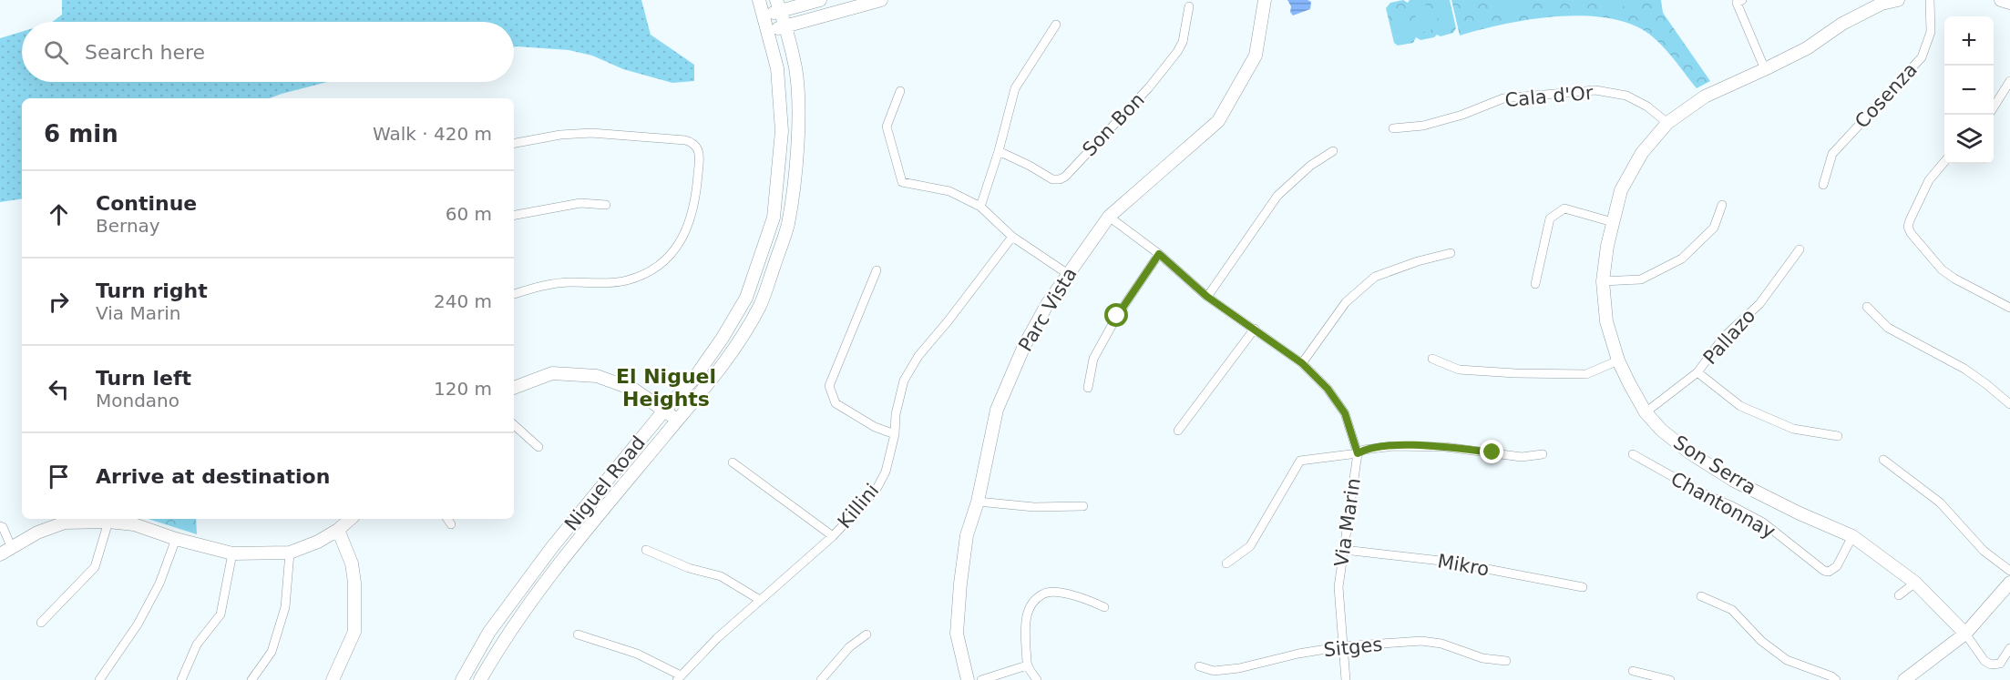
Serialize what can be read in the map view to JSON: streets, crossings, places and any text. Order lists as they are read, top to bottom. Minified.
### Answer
{"streets":{"street":["Cosenza","Cala d'Or","Son Bon","Parc Vista","Pallazo","Son Serra","Niguel Road","Chantonnay","Killini","Via Marin","Mikro","Sitges"]},"crossings":[["Cala d'Or","Son Serra"],["Parc Vista","Via Marin"],["Pallazo","Son Serra"],["Son Serra","Chantonnay"],["Via Marin","Mikro"],["Via Marin","Sitges"]],"districts":["El Niguel Heights"],"page":{"map_buttons":["+","−"],"search":"Search here","heading":["6 min","Walk · 420 m"],"list":[["Continue","Bernay","60 m"],["Turn right","Via Marin","240 m"],["Turn left","Mondano","120 m"],"Arrive at destination"]}}
